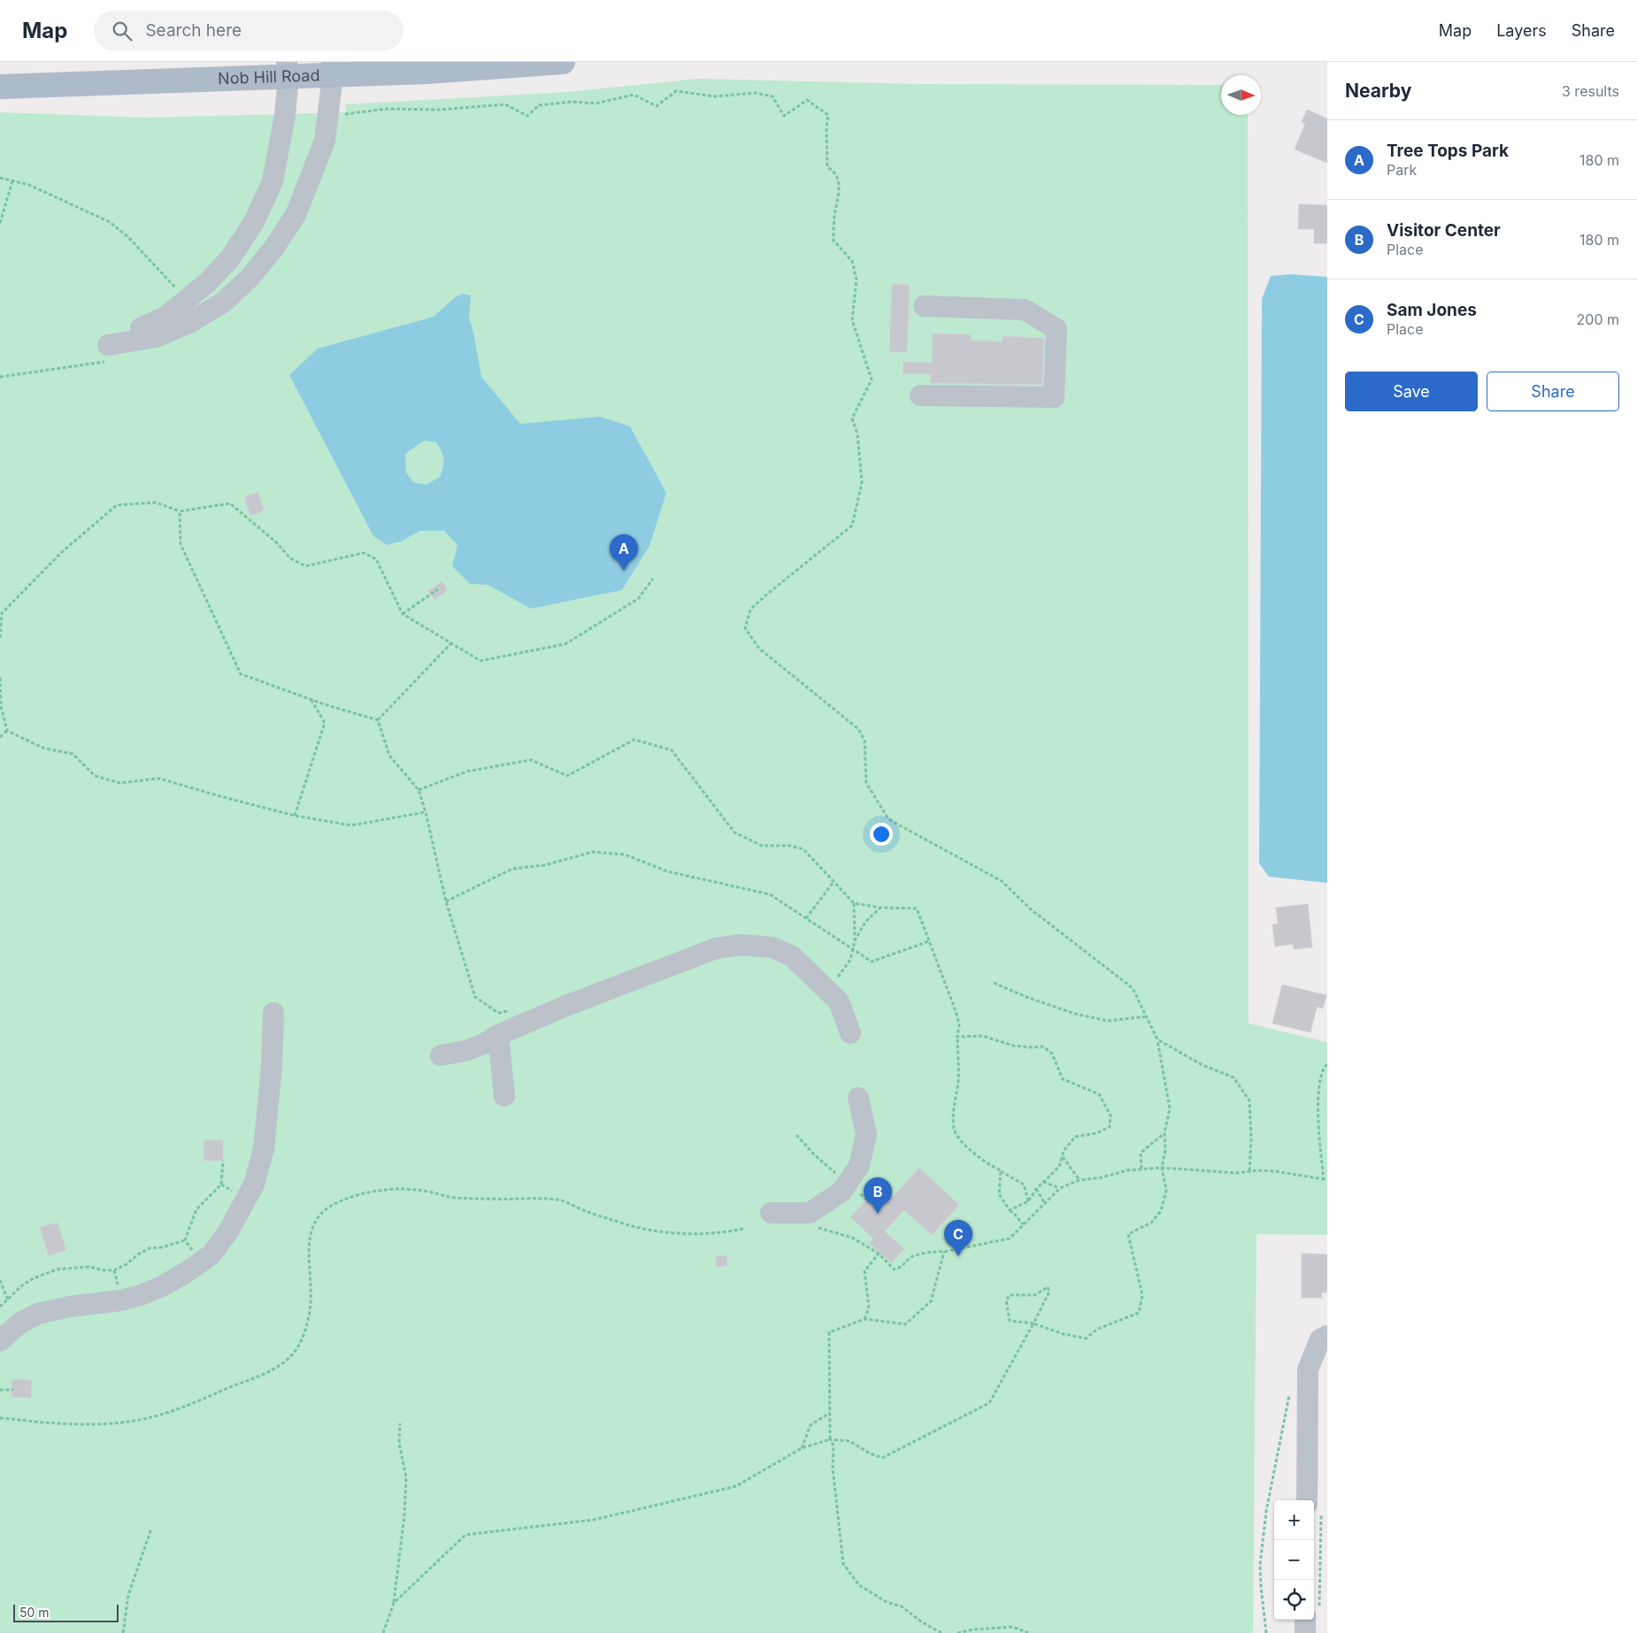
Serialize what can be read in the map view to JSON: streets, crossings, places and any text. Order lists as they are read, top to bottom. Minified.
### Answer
{"streets":{"main road":["Nob Hill Road"]},"scale_bar":"50 m","north":"right","page":{"header":"Map","search":"Search here","nav":["Map","Layers","Share"],"heading":["Nearby","3 results"],"list":[{"mark":"A","name":"Tree Tops Park","note":"Park","value":"180 m"},{"mark":"B","name":"Visitor Center","note":"Place","value":"180 m"},{"mark":"C","name":"Sam Jones","note":"Place","value":"200 m"}],"buttons":["Save","Share"],"pins":["A","B","C"],"map_buttons":["+","−"],"scale":"50 m"}}
